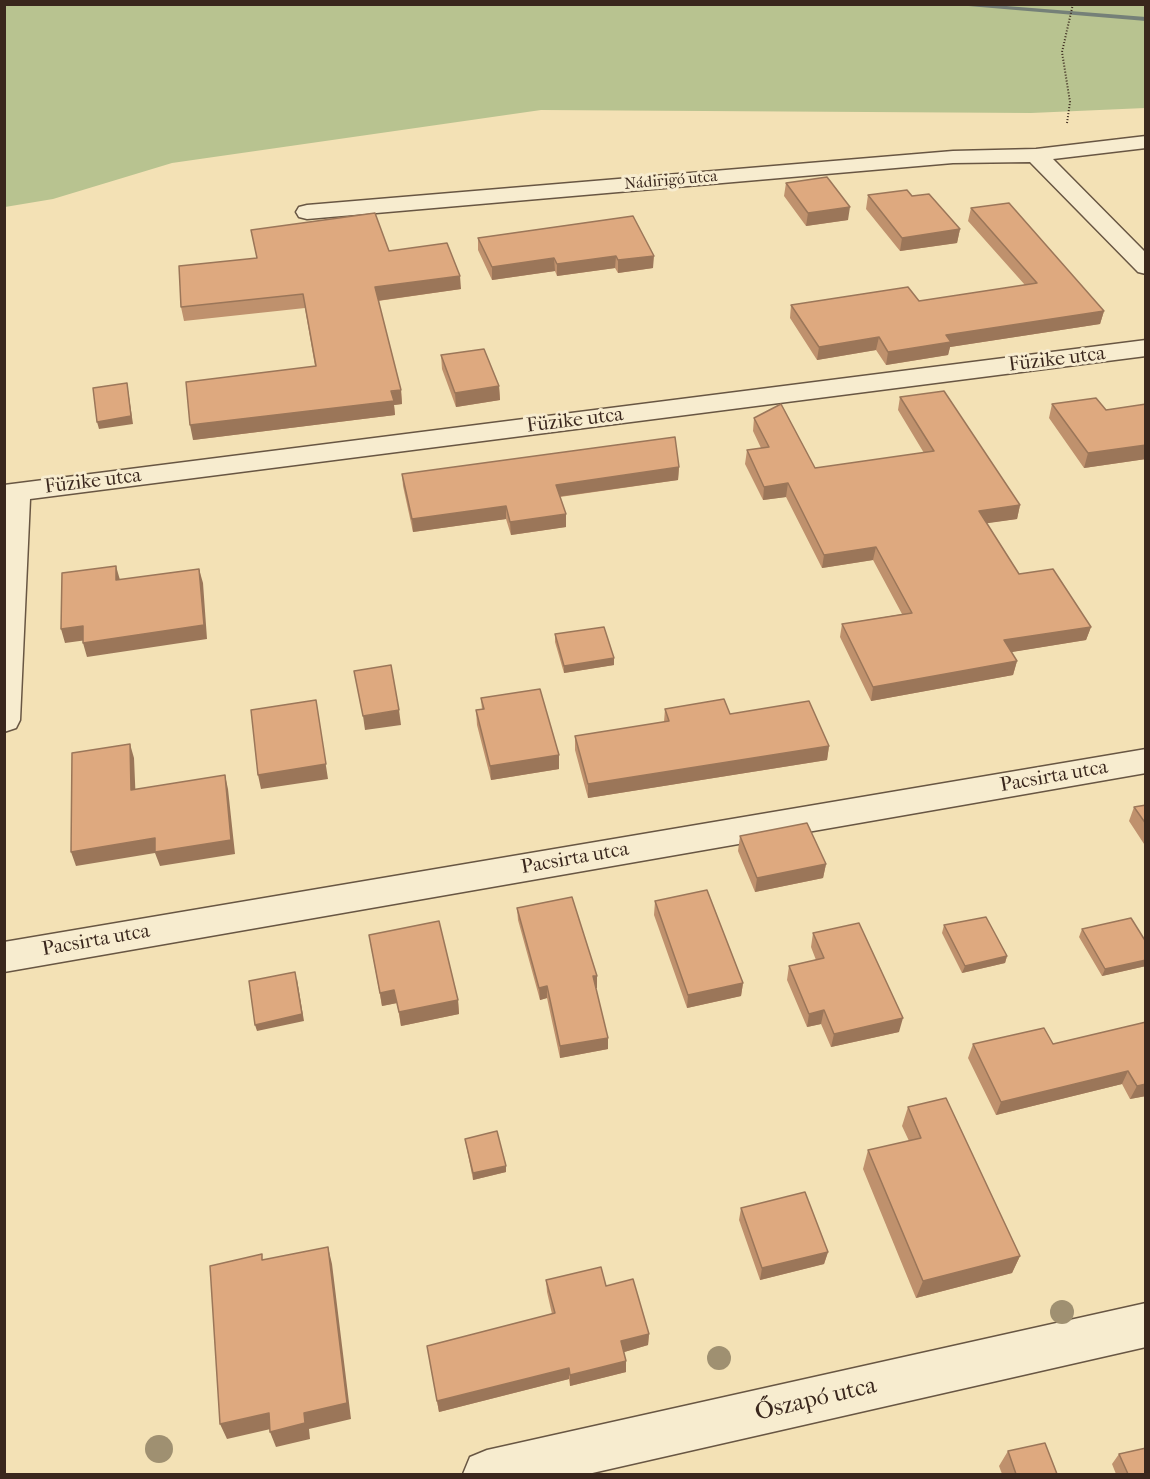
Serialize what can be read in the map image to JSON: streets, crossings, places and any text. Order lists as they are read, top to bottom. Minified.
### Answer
{"streets":{"street":["Nádirigó utca","Füzike utca","Pacsirta utca","Őszapó utca"]}}
